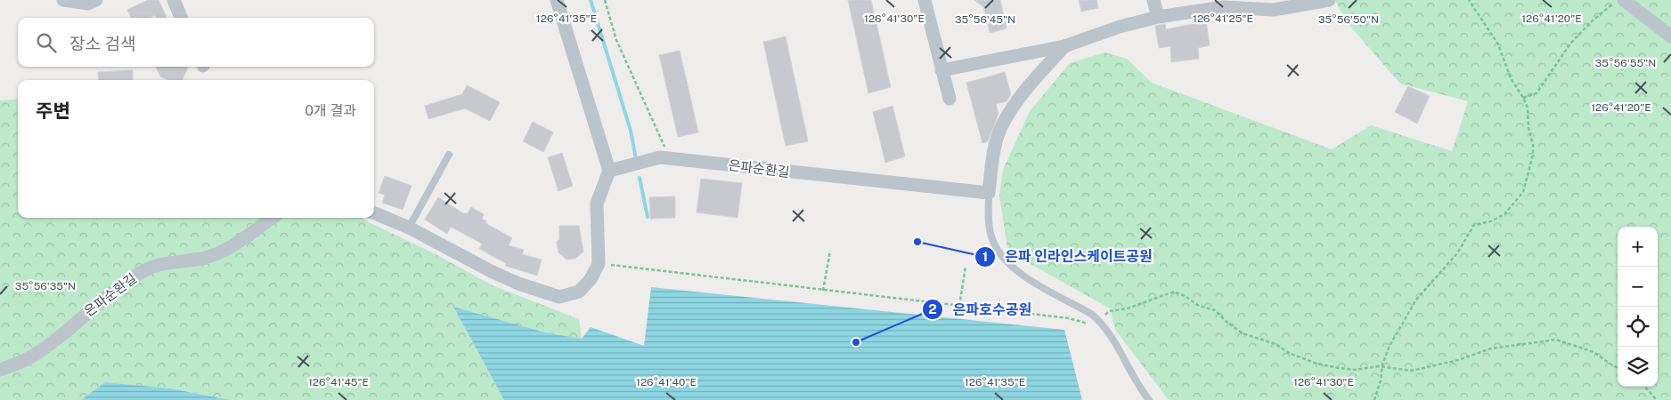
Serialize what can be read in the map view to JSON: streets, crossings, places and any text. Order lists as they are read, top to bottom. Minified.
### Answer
{"streets":{"street":["은파순환길"]},"places":["은파 인라인스케이트공원","은파호수공원"],"page":{"search":"장소 검색","heading":["주변","0개 결과"],"map_buttons":["+","−"]},"coordinates":["126°41'35\"E","126°41'25\"E","126°41'30\"E","126°41'20\"E","35°56'45\"N","35°56'50\"N","35°56'55\"N","35°56'35\"N","126°41'45\"E","126°41'40\"E"]}
